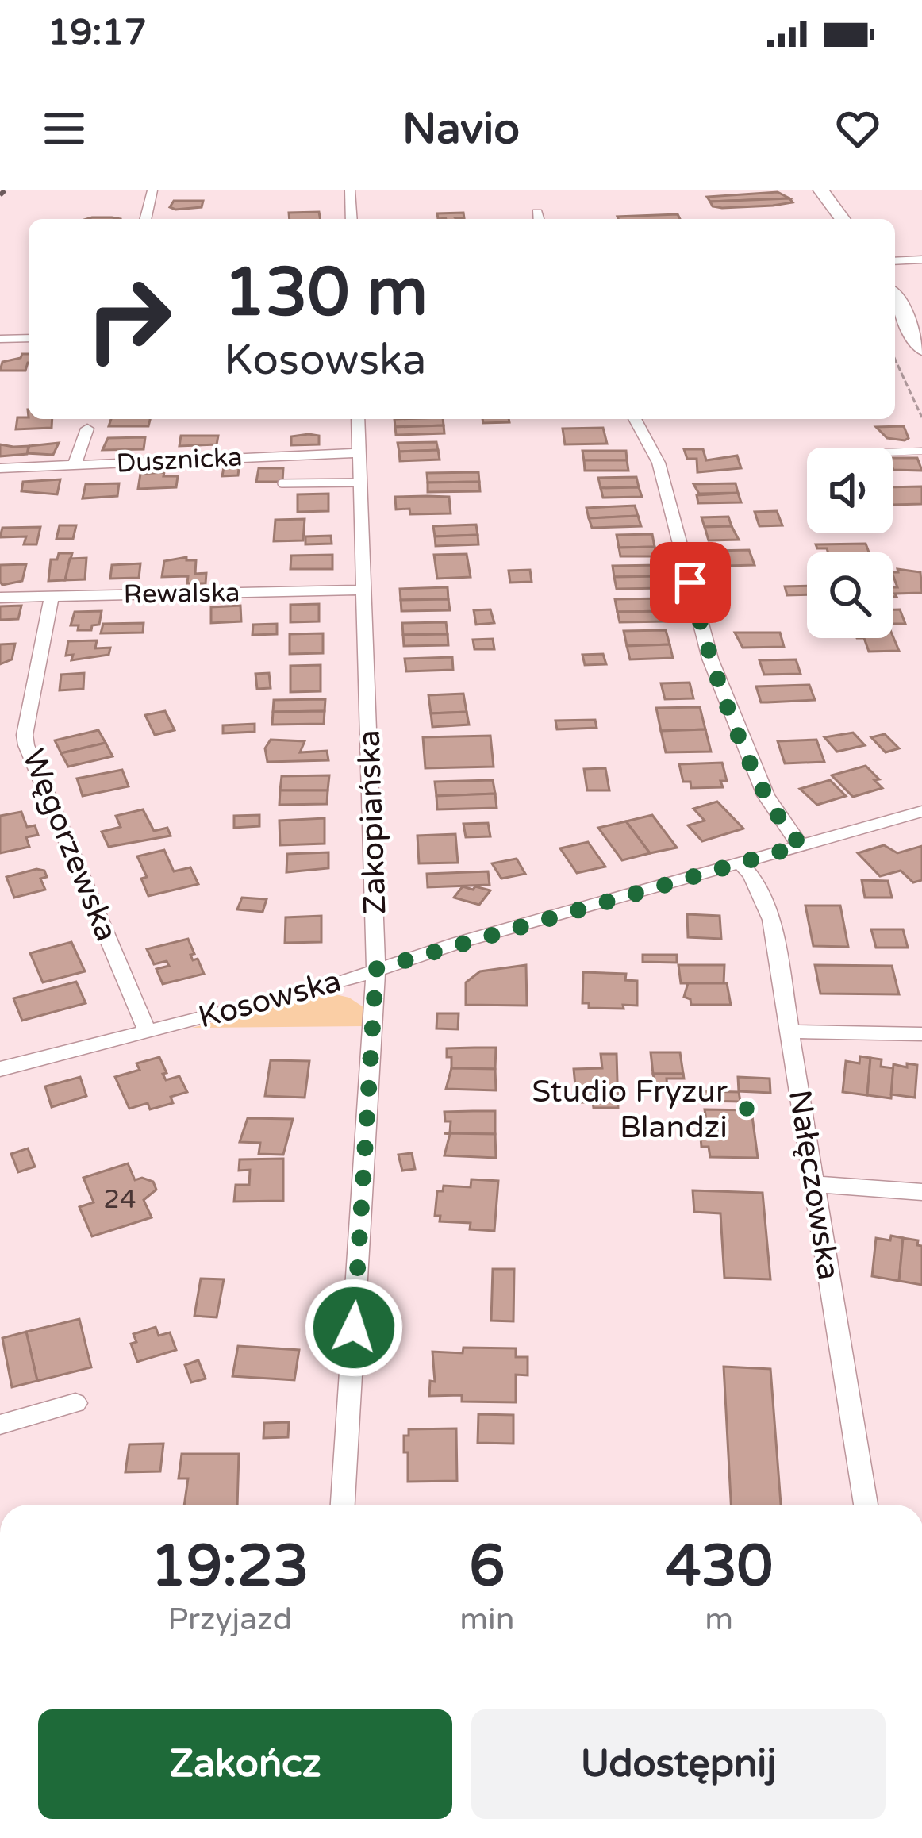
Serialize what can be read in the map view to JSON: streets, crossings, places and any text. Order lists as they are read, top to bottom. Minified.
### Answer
{"streets":{"street":["Dusznicka","Rewalska","Zakopiańska","Węgorzewska","Kosowska","Nałęczowska"]},"crossings":[["Dusznicka","Zakopiańska"],["Rewalska","Zakopiańska"],["Rewalska","Węgorzewska"],["Zakopiańska","Kosowska"],["Węgorzewska","Kosowska"],["Kosowska","Nałęczowska"]],"places":["Studio Fryzur Blandzi"],"house_numbers":["24"],"page":{"status":"19:17","header":"Navio","turn":["130 m","Kosowska"],"eta":["19:23","Przyjazd","6","min","430","m"],"buttons":["Zakończ","Udostępnij"]}}
